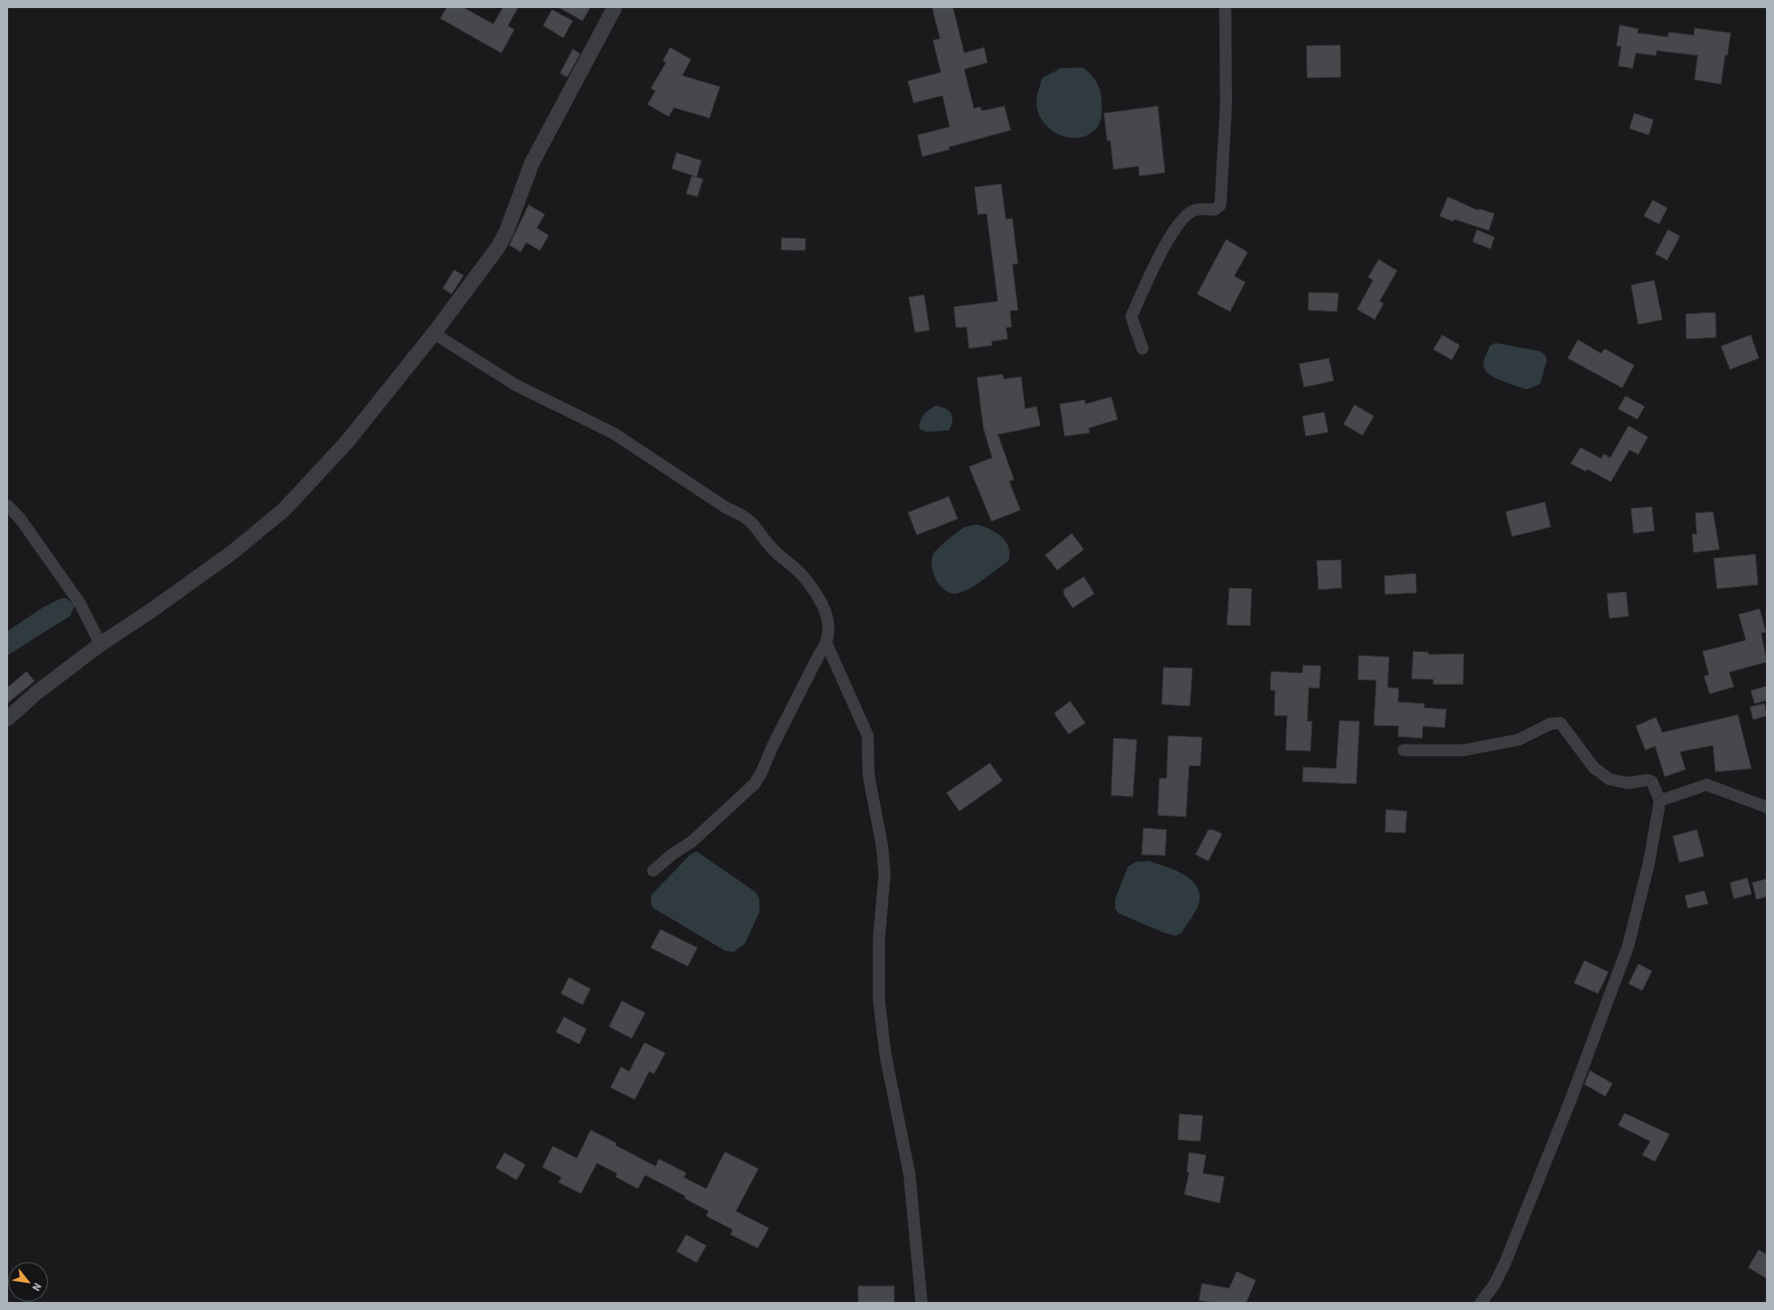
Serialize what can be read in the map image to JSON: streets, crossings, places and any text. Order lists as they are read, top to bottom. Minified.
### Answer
{"north":"bottom right"}
